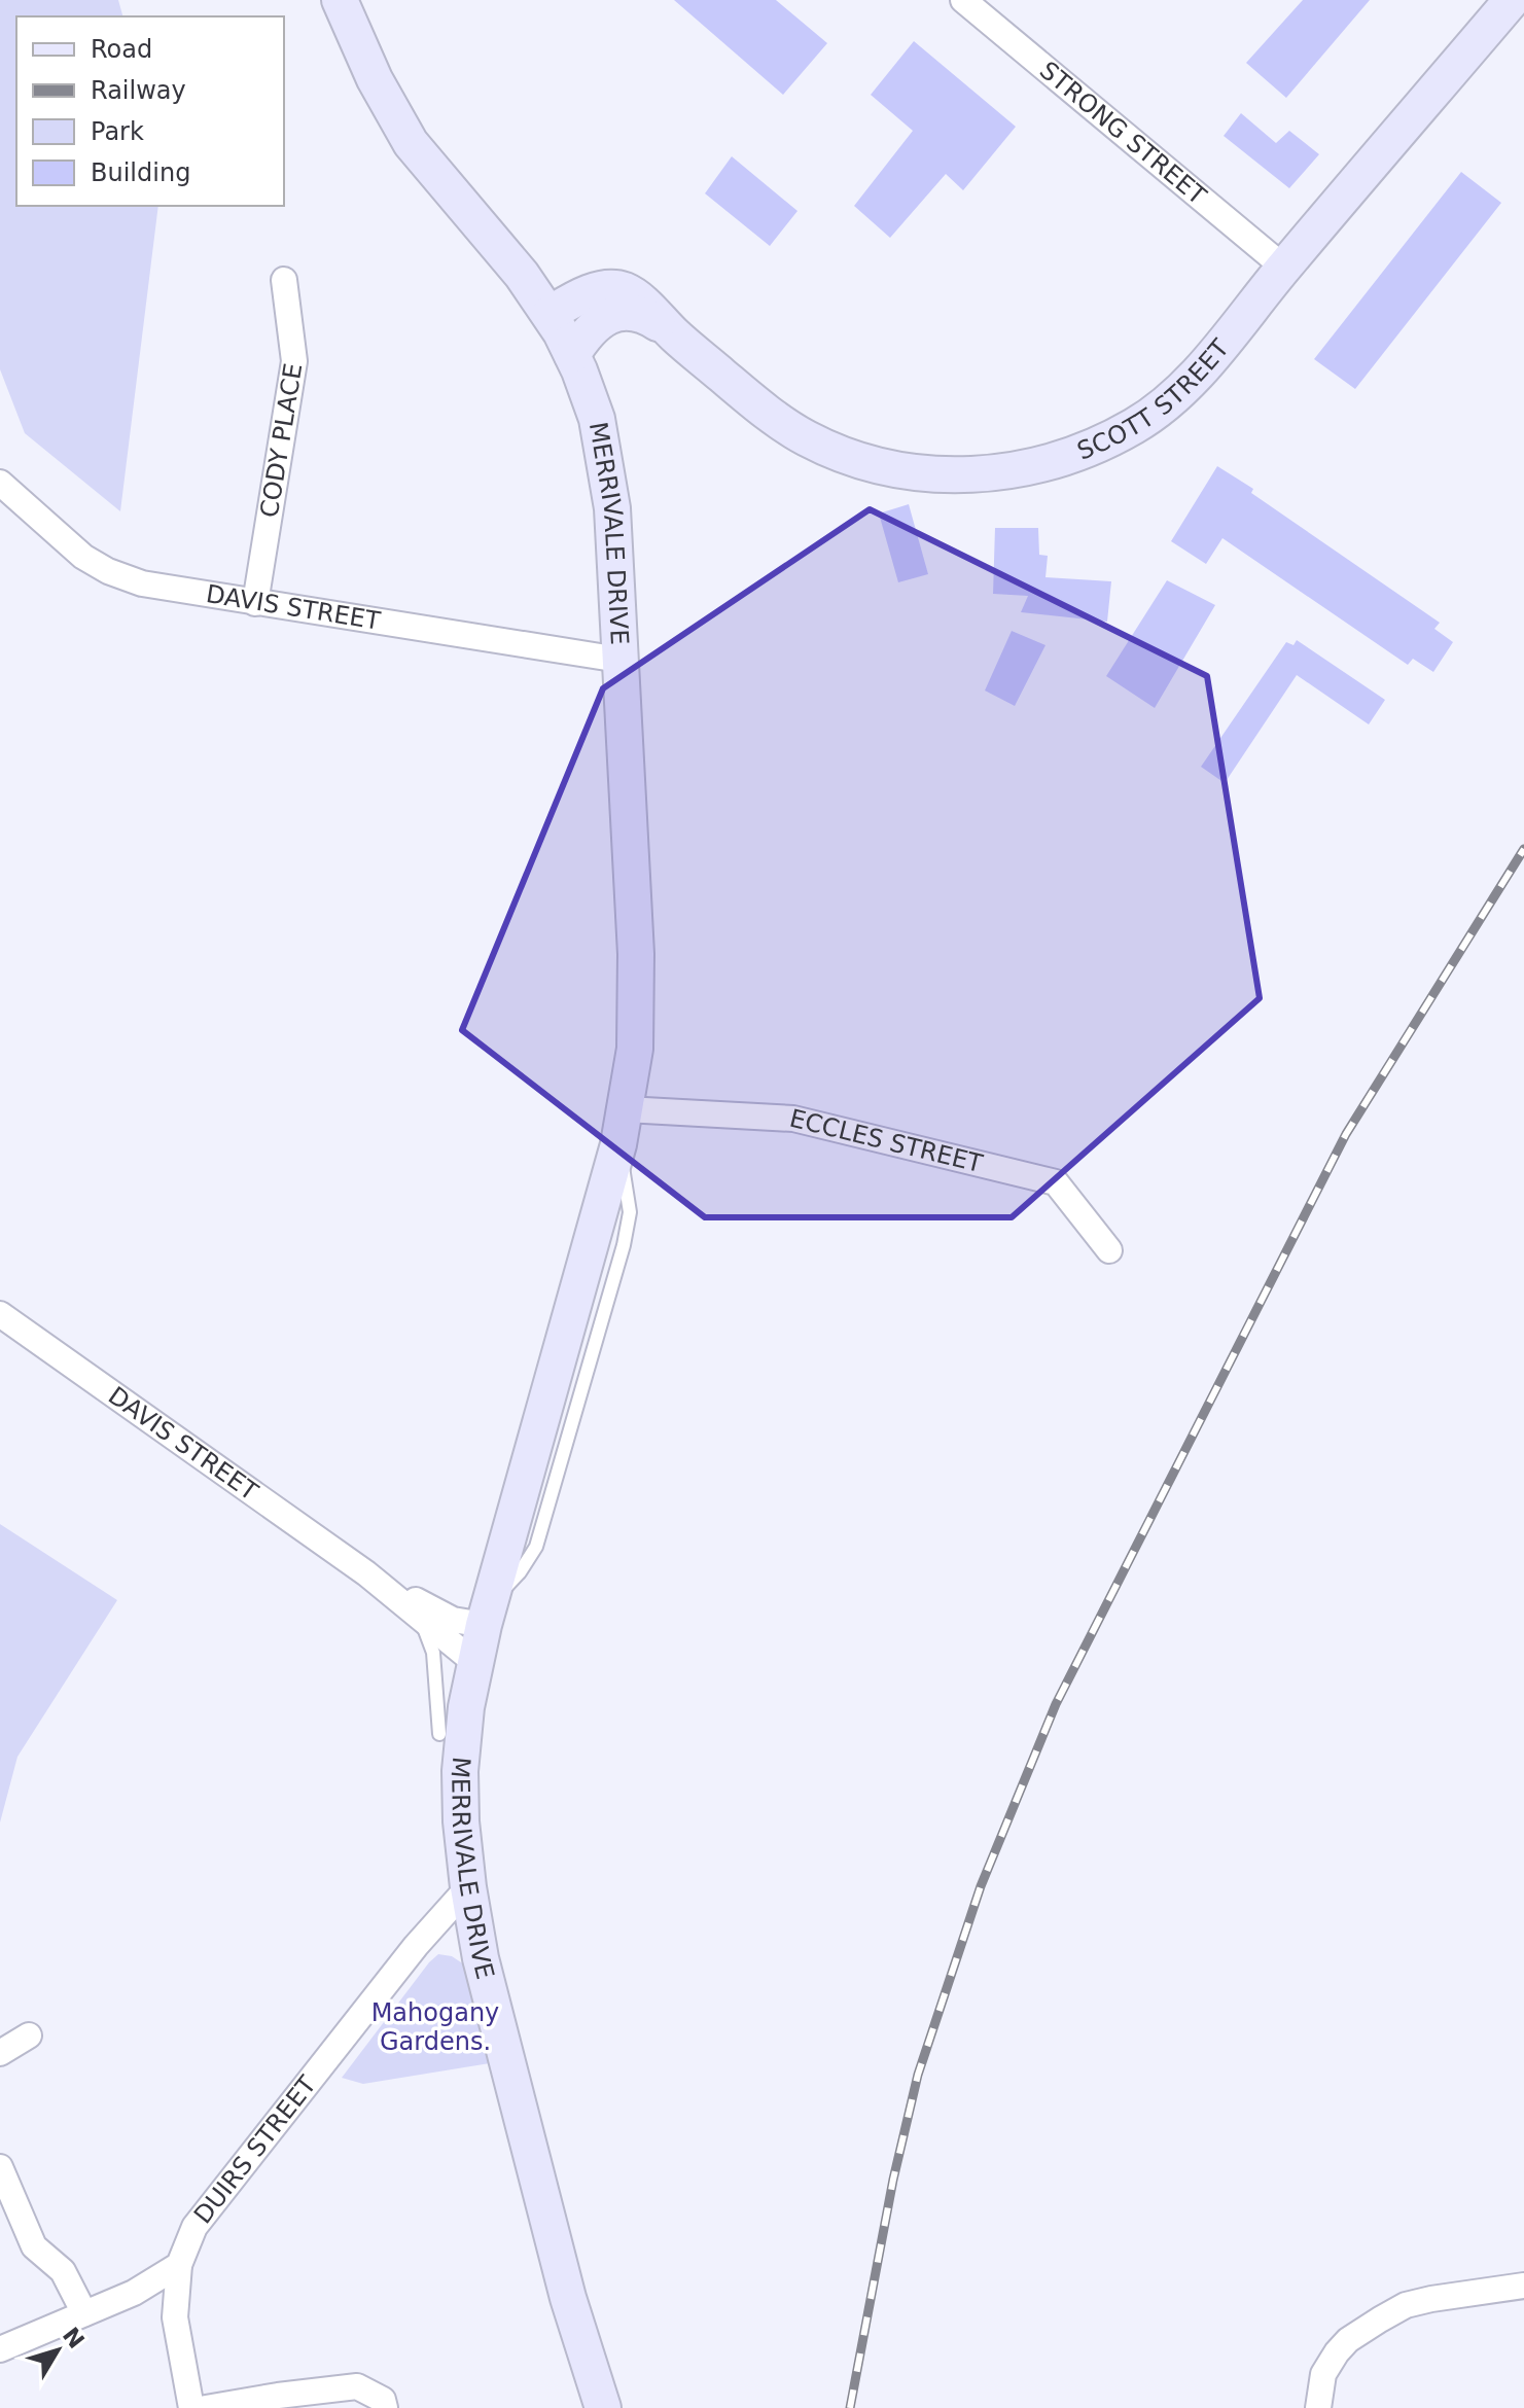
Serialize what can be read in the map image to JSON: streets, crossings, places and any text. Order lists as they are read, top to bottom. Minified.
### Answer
{"streets":{"street":["STRONG STREET","SCOTT STREET","CODY PLACE","MERRIVALE DRIVE","DAVIS STREET","ECCLES STREET","DUIRS STREET"]},"crossings":[["STRONG STREET","SCOTT STREET"],["SCOTT STREET","MERRIVALE DRIVE"],["CODY PLACE","DAVIS STREET"],["MERRIVALE DRIVE","DAVIS STREET"],["MERRIVALE DRIVE","ECCLES STREET"],["MERRIVALE DRIVE","DUIRS STREET"]],"parks":["Mahogany Gardens."],"legend":["Road","Railway","Park","Building"],"north":"top right"}
